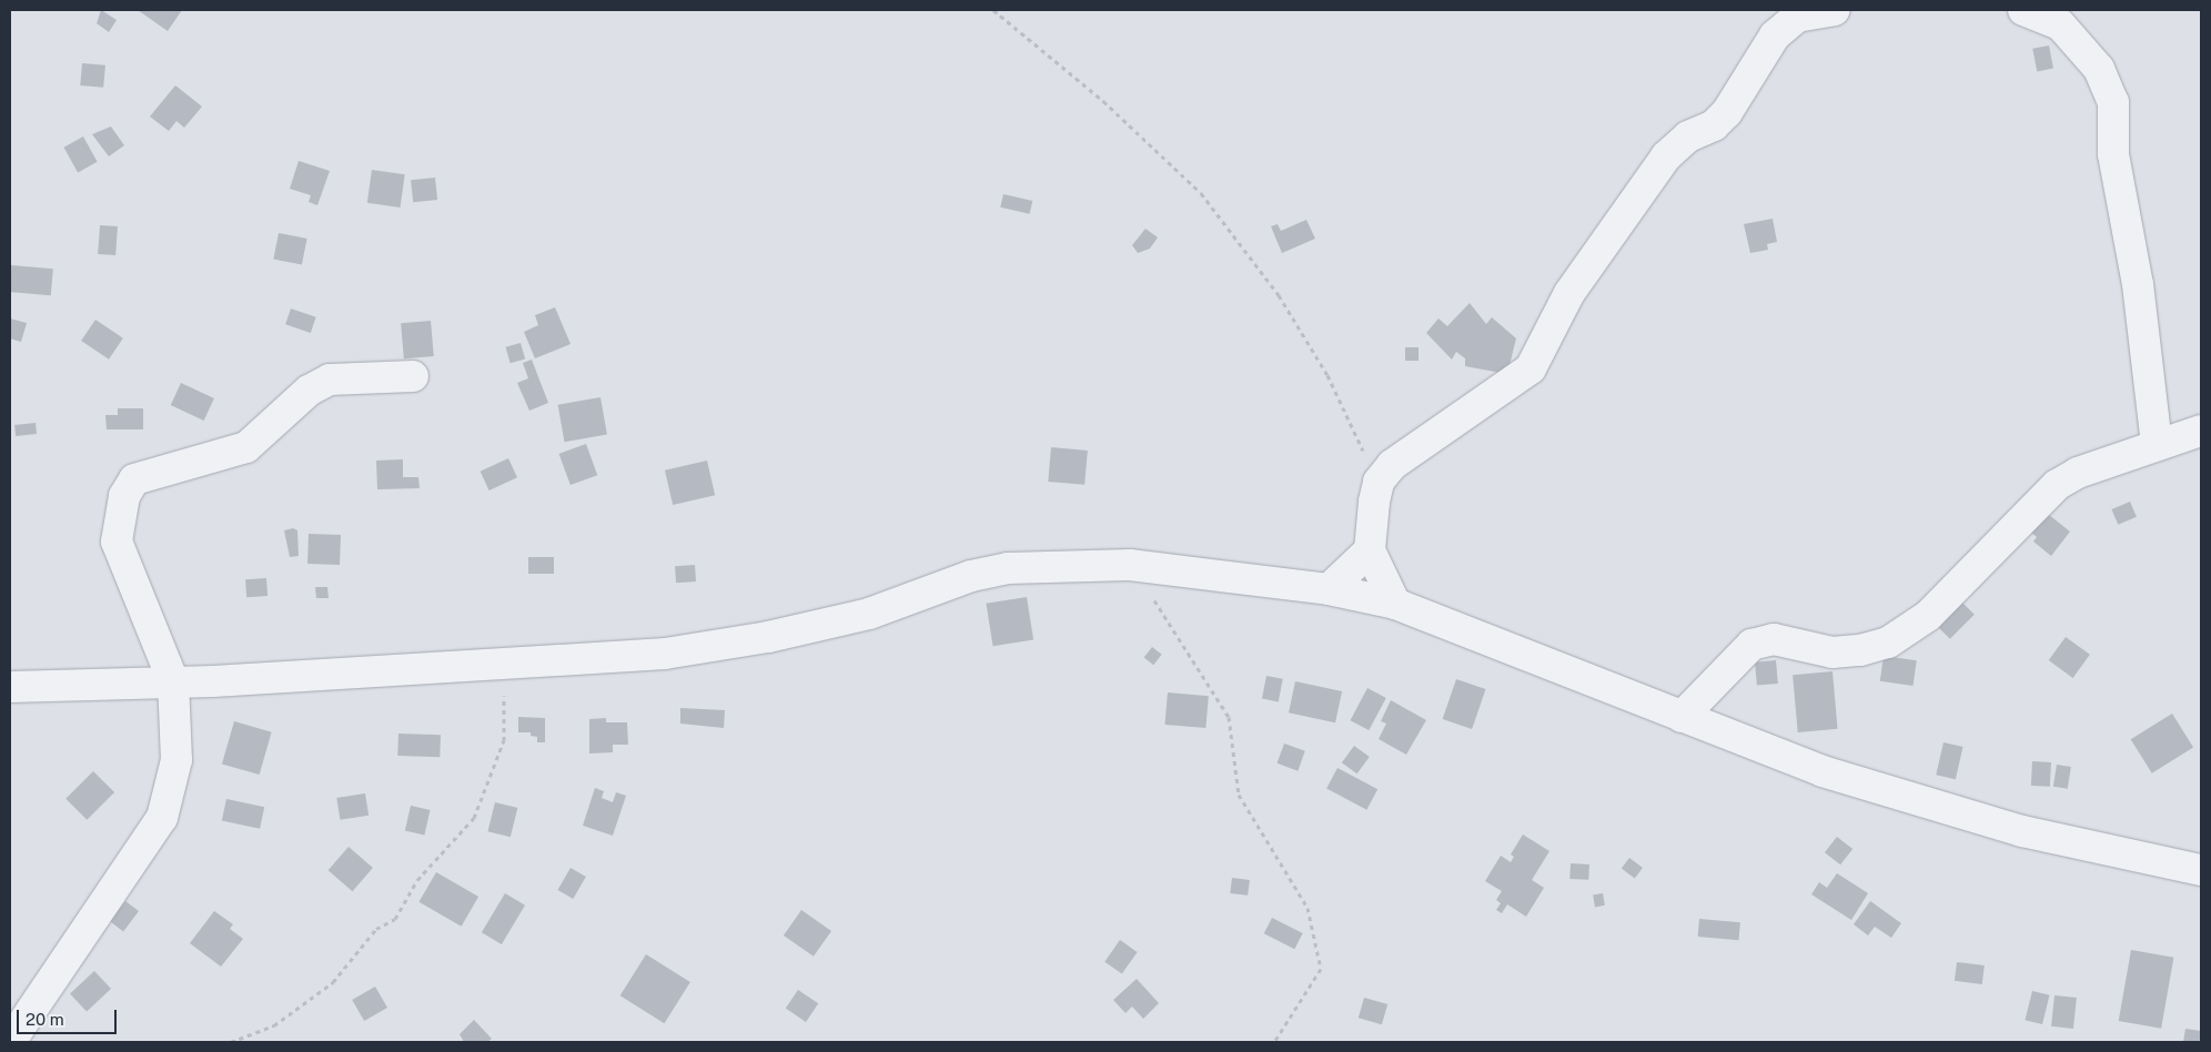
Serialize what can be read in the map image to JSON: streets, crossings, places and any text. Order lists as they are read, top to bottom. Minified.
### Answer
{"scale_bar":"20 m"}
